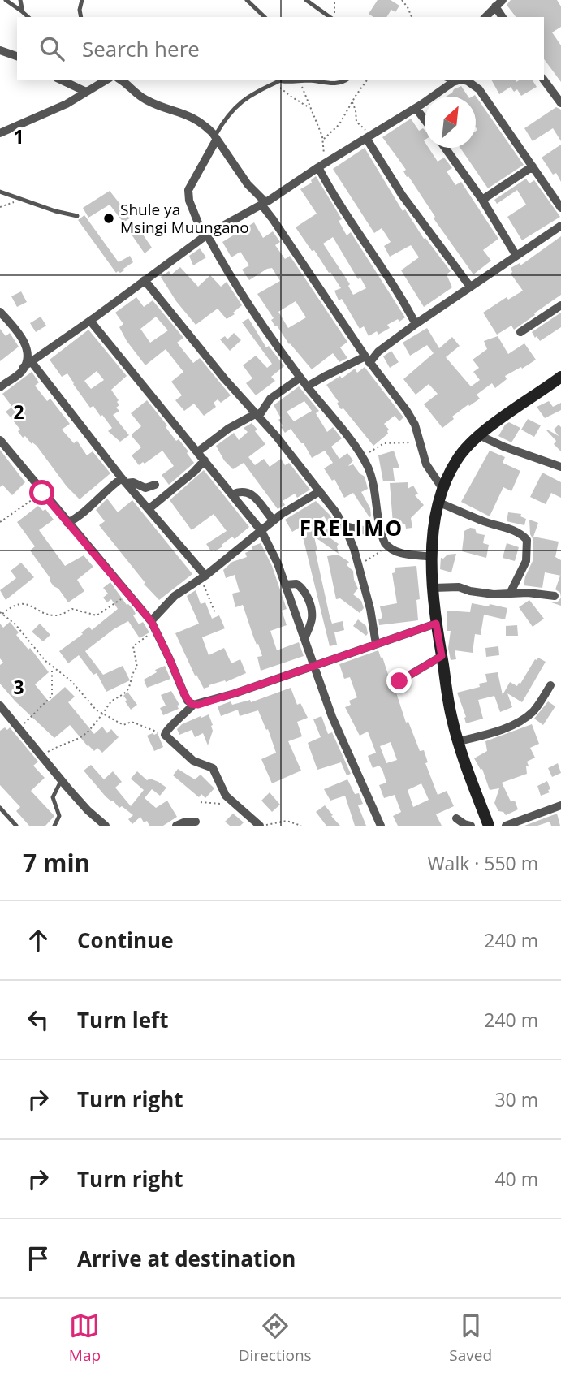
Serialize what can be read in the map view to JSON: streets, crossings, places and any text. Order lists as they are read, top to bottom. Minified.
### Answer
{"districts":["FRELIMO"],"places":["Shule ya Msingi Muungano"],"north":"top right","page":{"search":"Search here","heading":["7 min","Walk · 550 m"],"list":[["Continue","240 m"],["Turn left","240 m"],["Turn right","30 m"],["Turn right","40 m"],"Arrive at destination"],"nav":["Map","Directions","Saved"]},"grid":{"rows":["1","2","3"]}}
